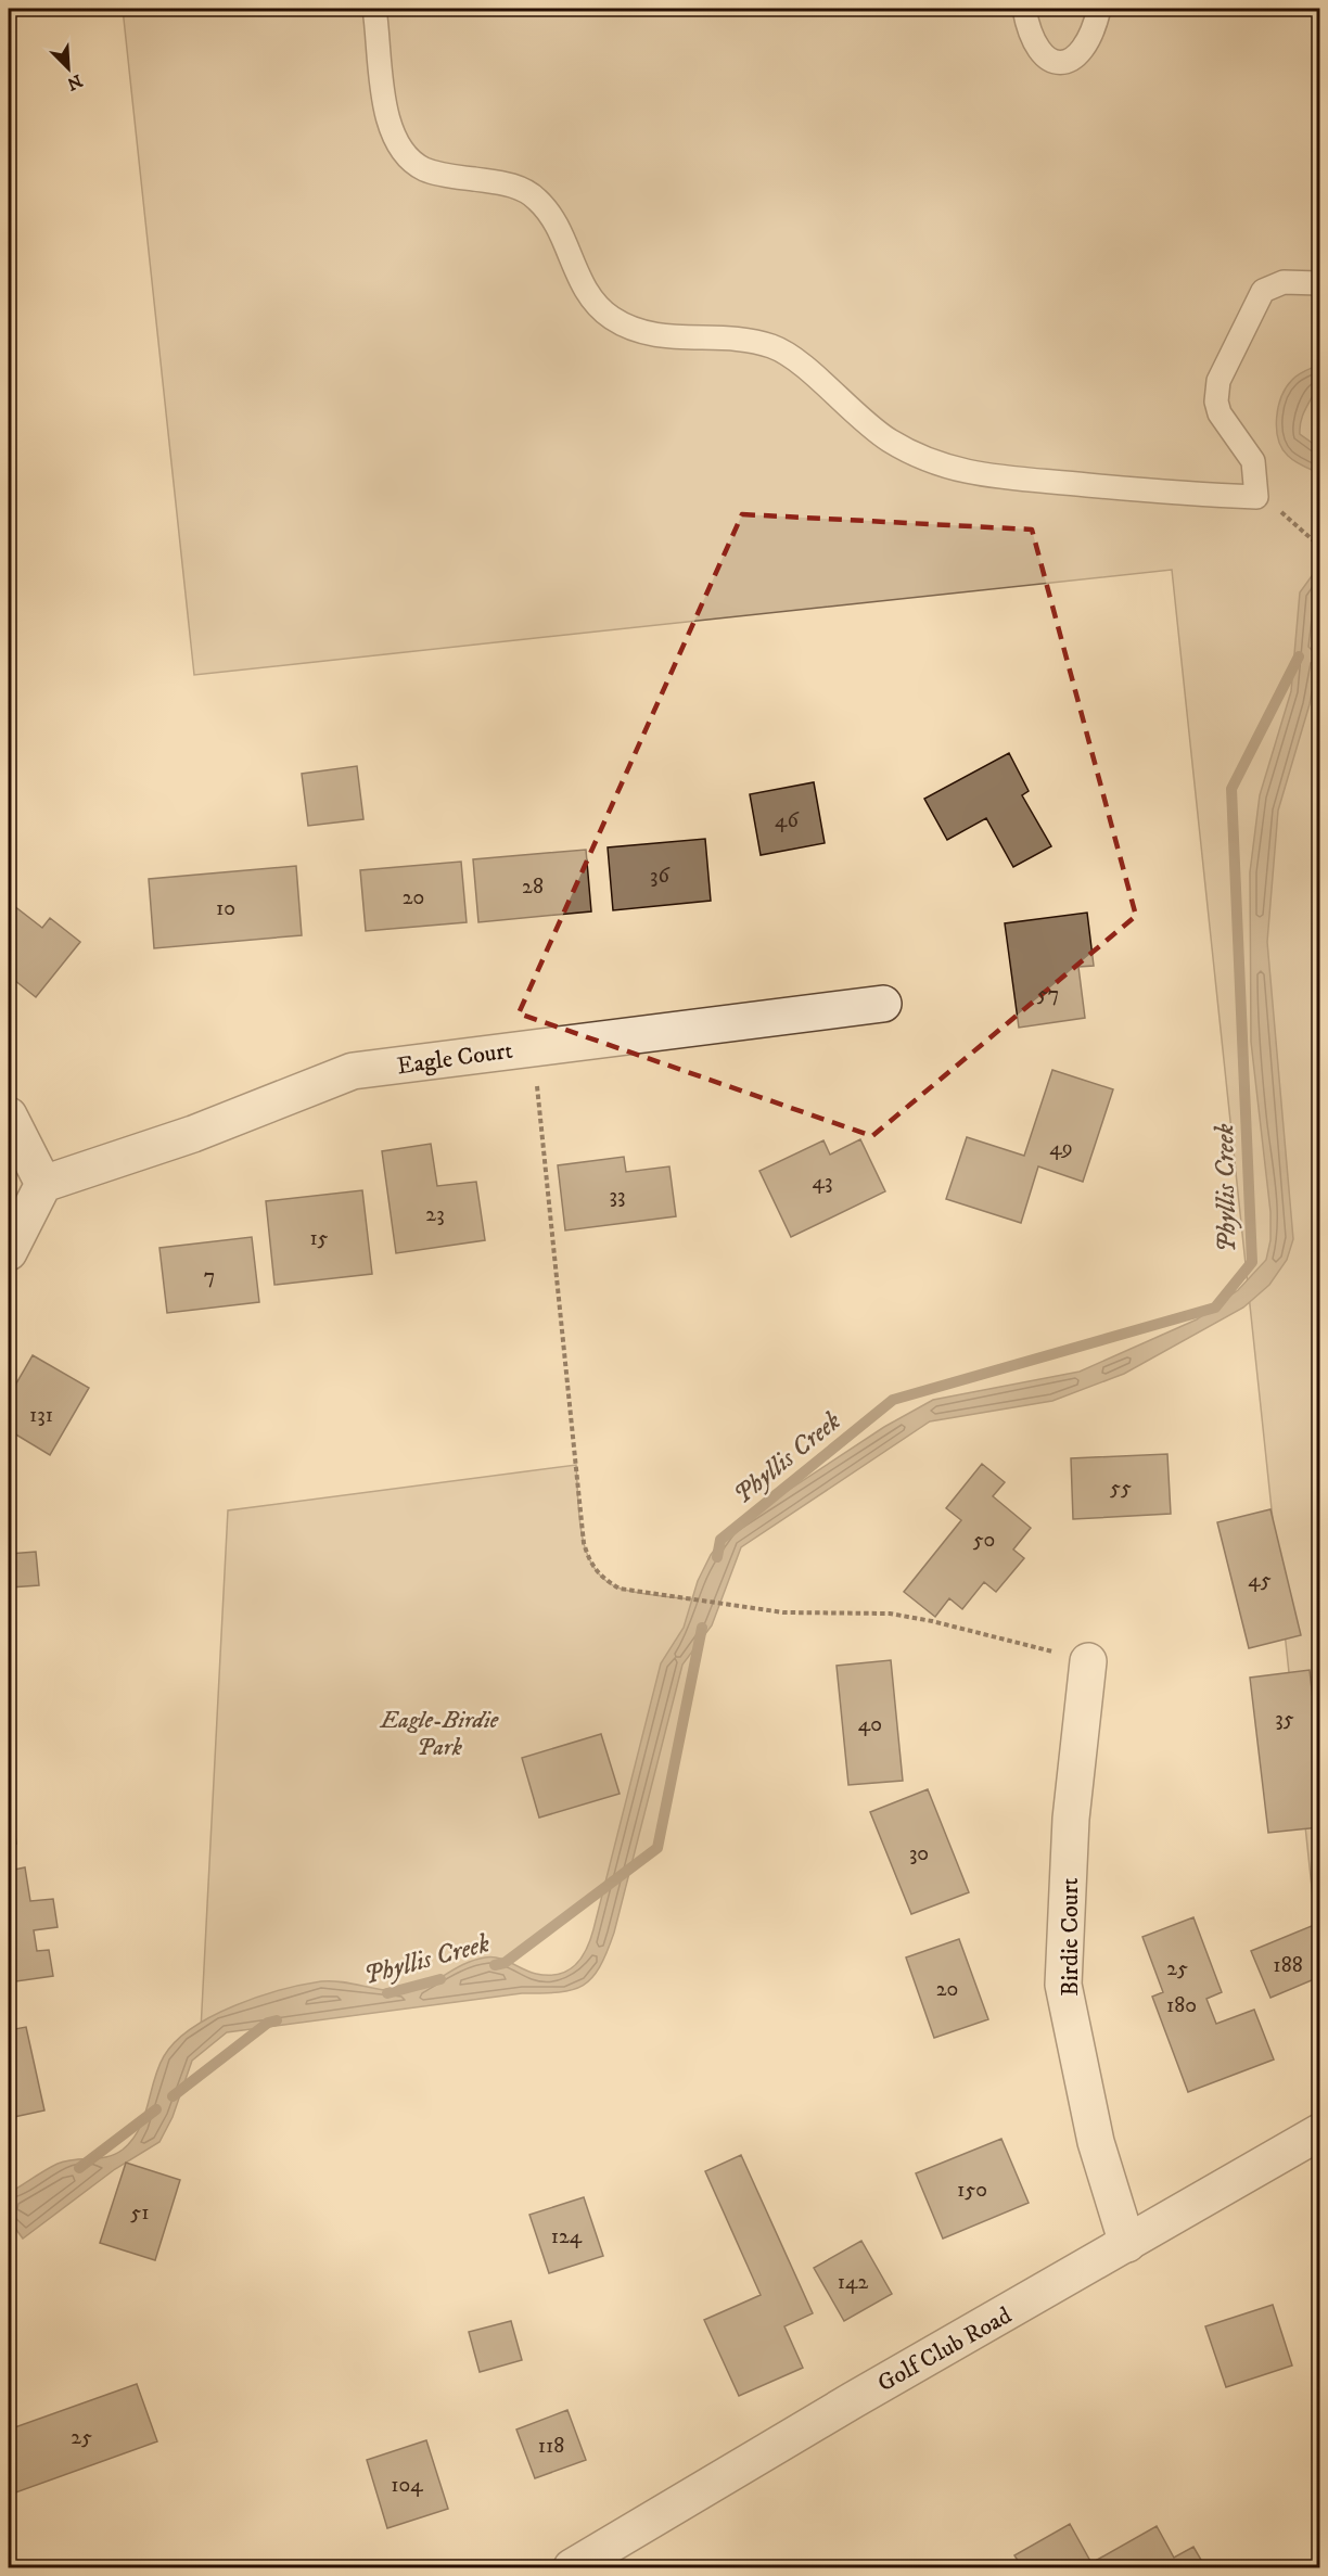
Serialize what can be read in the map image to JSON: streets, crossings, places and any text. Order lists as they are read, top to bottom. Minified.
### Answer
{"streets":{"street":["Eagle Court","Birdie Court","Golf Club Road"]},"crossings":[["Birdie Court","Golf Club Road"]],"water":["Phyllis Creek"],"parks":["Eagle-Birdie Park"],"house_numbers":["46","36","28","20","10","57","49","43","33","23","15","7","131","55","50","45","35","40","30","188","25","20","180","150","51","124","142","25","118","104"],"north":"bottom right"}
